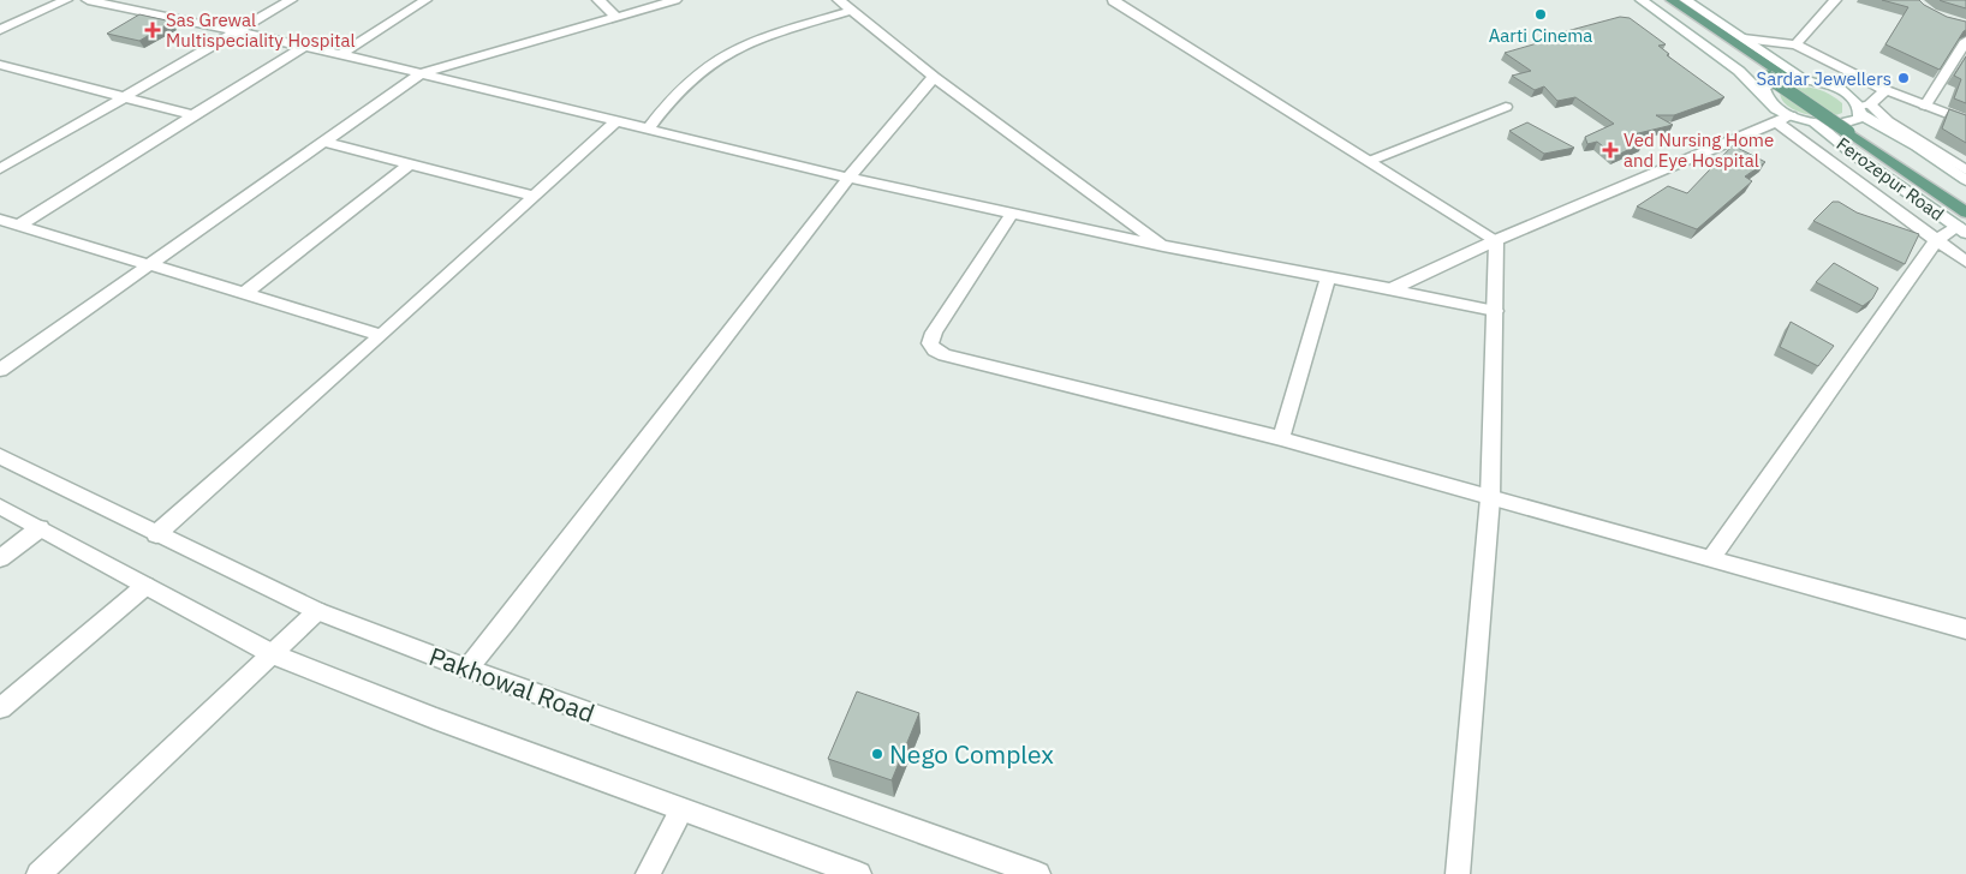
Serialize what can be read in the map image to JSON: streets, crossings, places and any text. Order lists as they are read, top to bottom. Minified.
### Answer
{"streets":{"main road":["Ferozepur Road"],"street":["Pakhowal Road"]},"places":{"other":["Aarti Cinema","Sardar Jewellers","Nego Complex"],"health":["Sas Grewal Multispeciality Hospital","Ved Nursing Home and Eye Hospital"]}}
